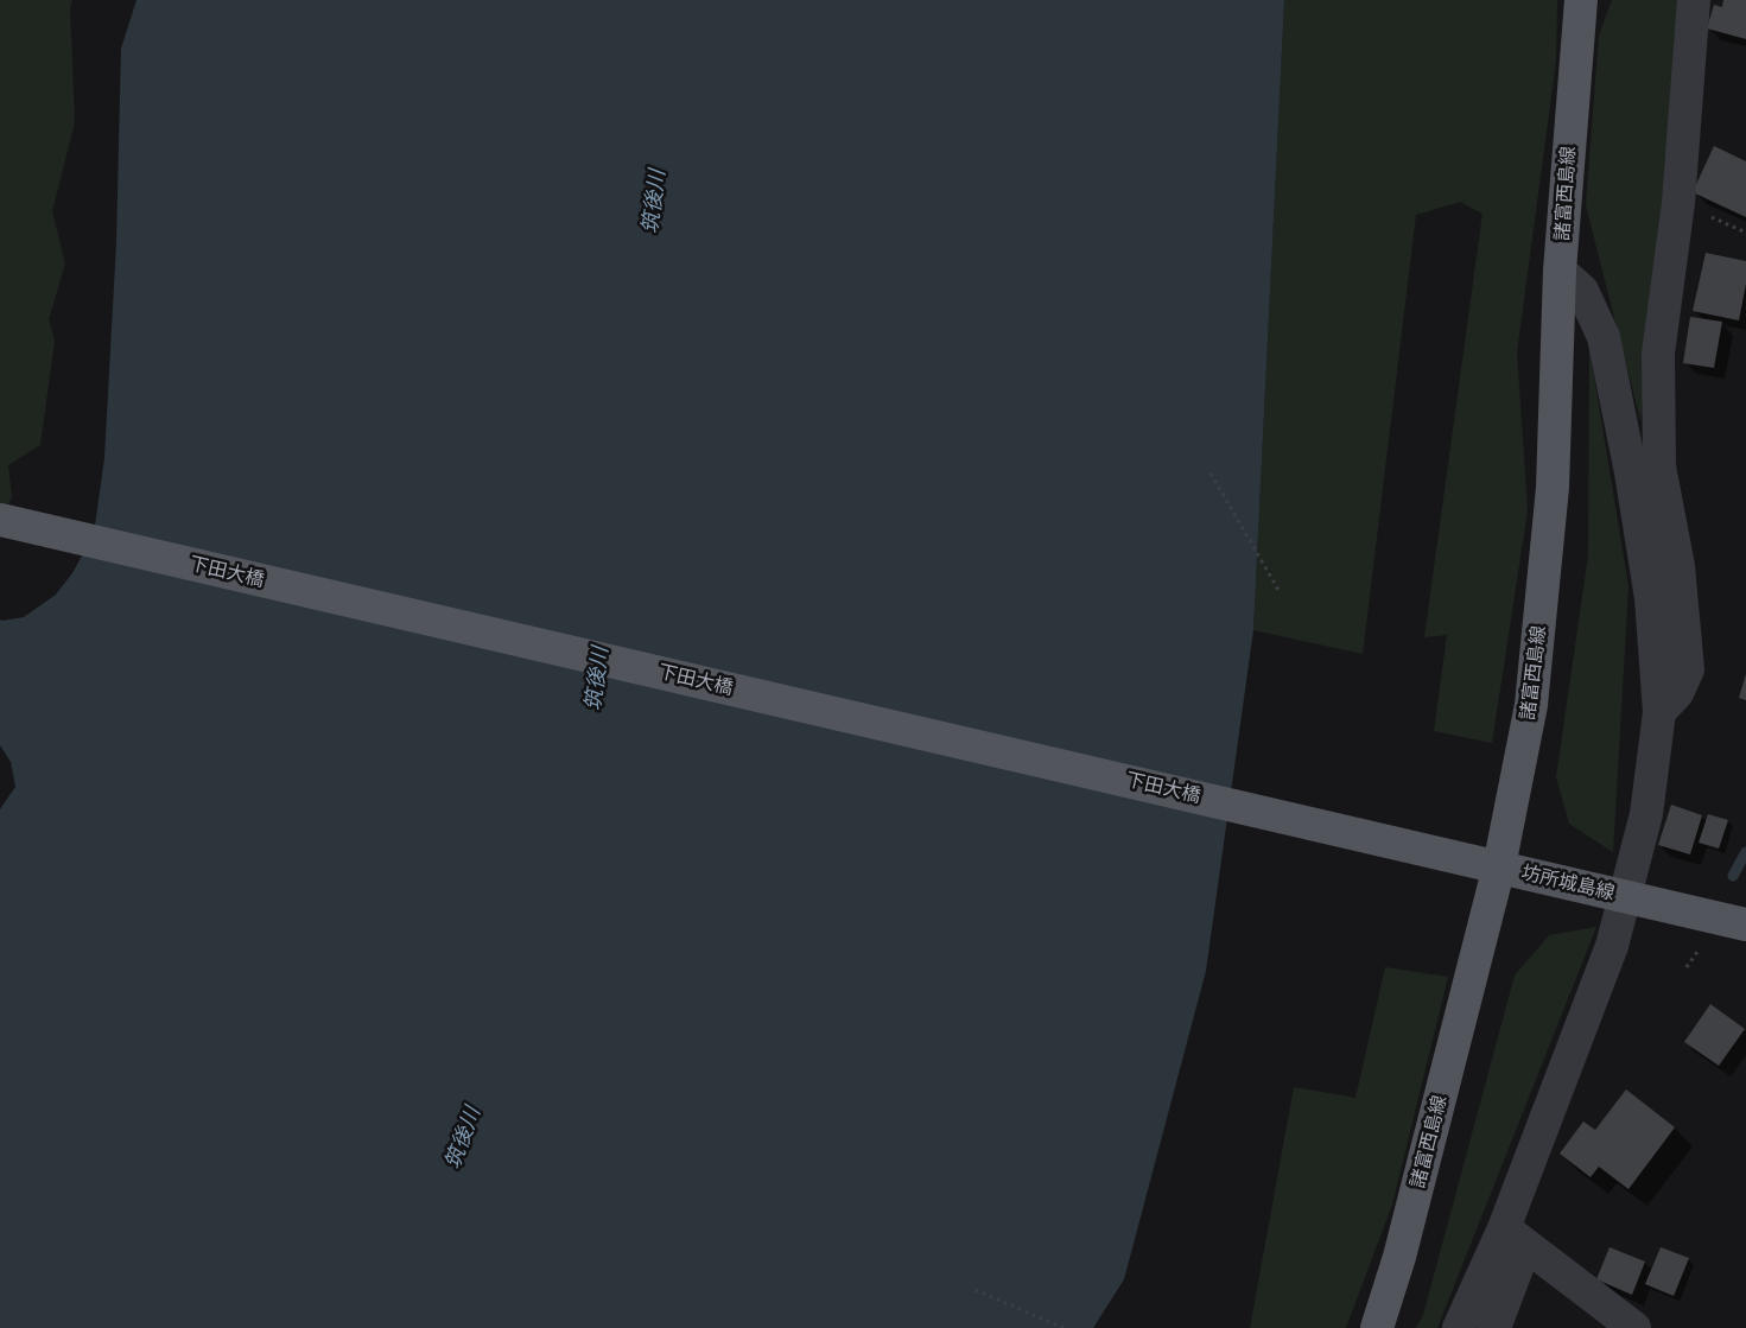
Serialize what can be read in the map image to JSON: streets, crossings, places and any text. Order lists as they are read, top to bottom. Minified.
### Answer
{"streets":{"main road":["諸富西島線","下田大橋","坊所城島線"]},"crossings":[["諸富西島線","坊所城島線"],["下田大橋","坊所城島線"]],"water":["筑後川"]}
